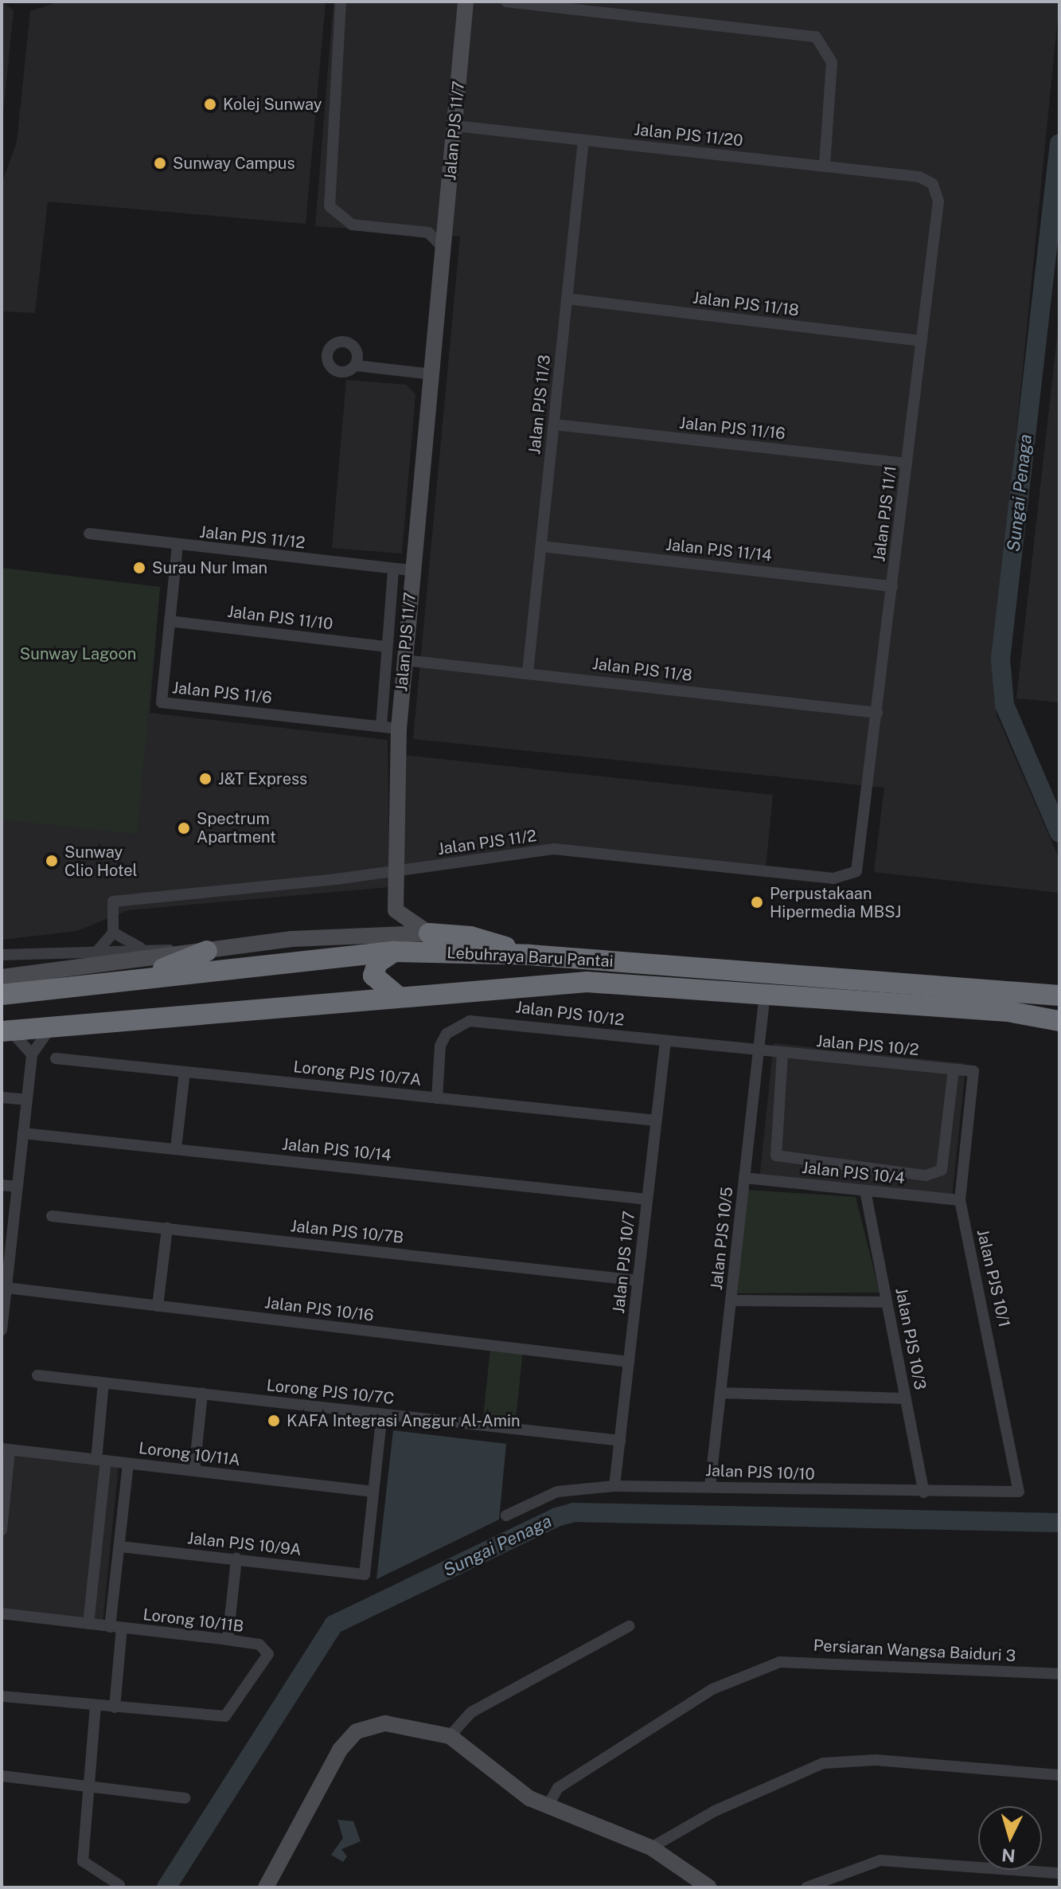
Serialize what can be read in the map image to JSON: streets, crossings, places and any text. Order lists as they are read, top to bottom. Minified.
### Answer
{"streets":{"highway":["Lebuhraya Baru Pantai"],"street":["Jalan PJS 11/7","Jalan PJS 11/20","Jalan PJS 11/18","Jalan PJS 11/3","Jalan PJS 11/16","Jalan PJS 11/1","Jalan PJS 11/12","Jalan PJS 11/14","Jalan PJS 11/10","Jalan PJS 11/8","Jalan PJS 11/6","Jalan PJS 11/2","Jalan PJS 10/12","Jalan PJS 10/2","Lorong PJS 10/7A","Jalan PJS 10/14","Jalan PJS 10/4","Jalan PJS 10/7B","Jalan PJS 10/5","Jalan PJS 10/7","Jalan PJS 10/1","Jalan PJS 10/16","Jalan PJS 10/3","Lorong PJS 10/7C","Lorong 10/11A","Jalan PJS 10/10","Jalan PJS 10/9A","Lorong 10/11B","Persiaran Wangsa Baiduri 3"]},"crossings":[["Jalan PJS 11/7","Jalan PJS 11/20"],["Jalan PJS 11/7","Jalan PJS 11/12"],["Jalan PJS 11/7","Jalan PJS 11/10"],["Jalan PJS 11/7","Jalan PJS 11/8"],["Jalan PJS 11/7","Jalan PJS 11/6"],["Jalan PJS 11/7","Jalan PJS 11/2"],["Jalan PJS 11/20","Jalan PJS 11/3"],["Jalan PJS 11/20","Jalan PJS 11/1"],["Jalan PJS 11/18","Jalan PJS 11/3"],["Jalan PJS 11/18","Jalan PJS 11/1"],["Jalan PJS 11/3","Jalan PJS 11/16"],["Jalan PJS 11/3","Jalan PJS 11/14"],["Jalan PJS 11/3","Jalan PJS 11/8"],["Jalan PJS 11/16","Jalan PJS 11/1"],["Jalan PJS 11/1","Jalan PJS 11/14"],["Jalan PJS 11/1","Jalan PJS 11/8"],["Jalan PJS 11/1","Jalan PJS 11/2"],["Jalan PJS 11/12","Jalan PJS 11/6"],["Jalan PJS 11/10","Jalan PJS 11/6"],["Lebuhraya Baru Pantai","Jalan PJS 10/5"],["Jalan PJS 10/12","Jalan PJS 10/2"],["Jalan PJS 10/12","Lorong PJS 10/7A"],["Jalan PJS 10/12","Jalan PJS 10/5"],["Jalan PJS 10/12","Jalan PJS 10/7"],["Jalan PJS 10/2","Jalan PJS 10/5"],["Jalan PJS 10/2","Jalan PJS 10/1"],["Lorong PJS 10/7A","Jalan PJS 10/7"],["Jalan PJS 10/14","Jalan PJS 10/7"],["Jalan PJS 10/4","Jalan PJS 10/5"],["Jalan PJS 10/4","Jalan PJS 10/1"],["Jalan PJS 10/4","Jalan PJS 10/3"],["Jalan PJS 10/7B","Jalan PJS 10/7"],["Jalan PJS 10/5","Jalan PJS 10/10"],["Jalan PJS 10/7","Jalan PJS 10/16"],["Jalan PJS 10/7","Lorong PJS 10/7C"],["Jalan PJS 10/7","Jalan PJS 10/10"],["Jalan PJS 10/1","Jalan PJS 10/10"],["Jalan PJS 10/3","Jalan PJS 10/10"],["Lorong 10/11A","Jalan PJS 10/9A"]],"water":["Sungai Penaga"],"parks":["Sunway Lagoon"],"places":["Kolej Sunway","Sunway Campus","Surau Nur Iman","J&T Express","Spectrum Apartment","Sunway Clio Hotel","Perpustakaan Hipermedia MBSJ","KAFA Integrasi Anggur Al-Amin"],"north":"bottom"}
